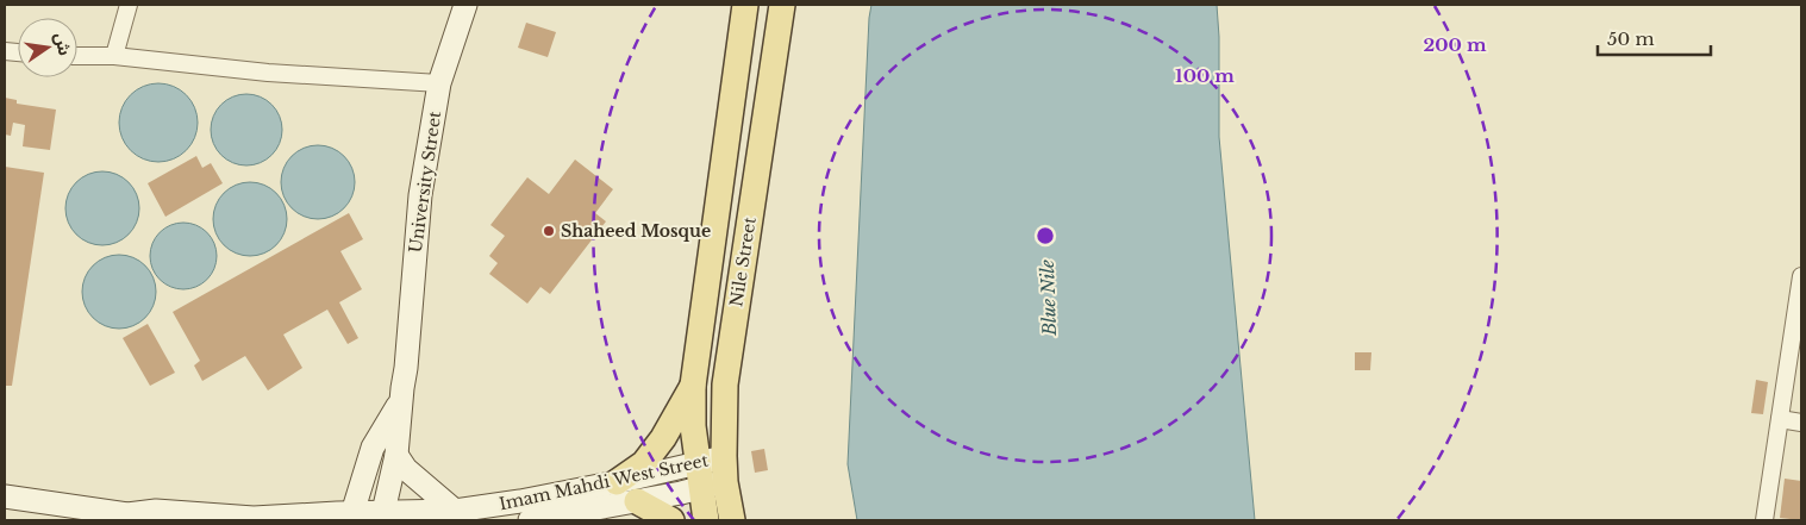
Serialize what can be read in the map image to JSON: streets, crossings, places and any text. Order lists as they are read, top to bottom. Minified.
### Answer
{"streets":{"main road":["University Street","Nile Street","Imam Mahdi West Street"]},"crossings":[["University Street","Imam Mahdi West Street"],["Nile Street","Imam Mahdi West Street"]],"water":["Blue Nile"],"places":["Shaheed Mosque"],"scale_bar":"50 m","north":"right","rings":["200 m","100 m"]}
